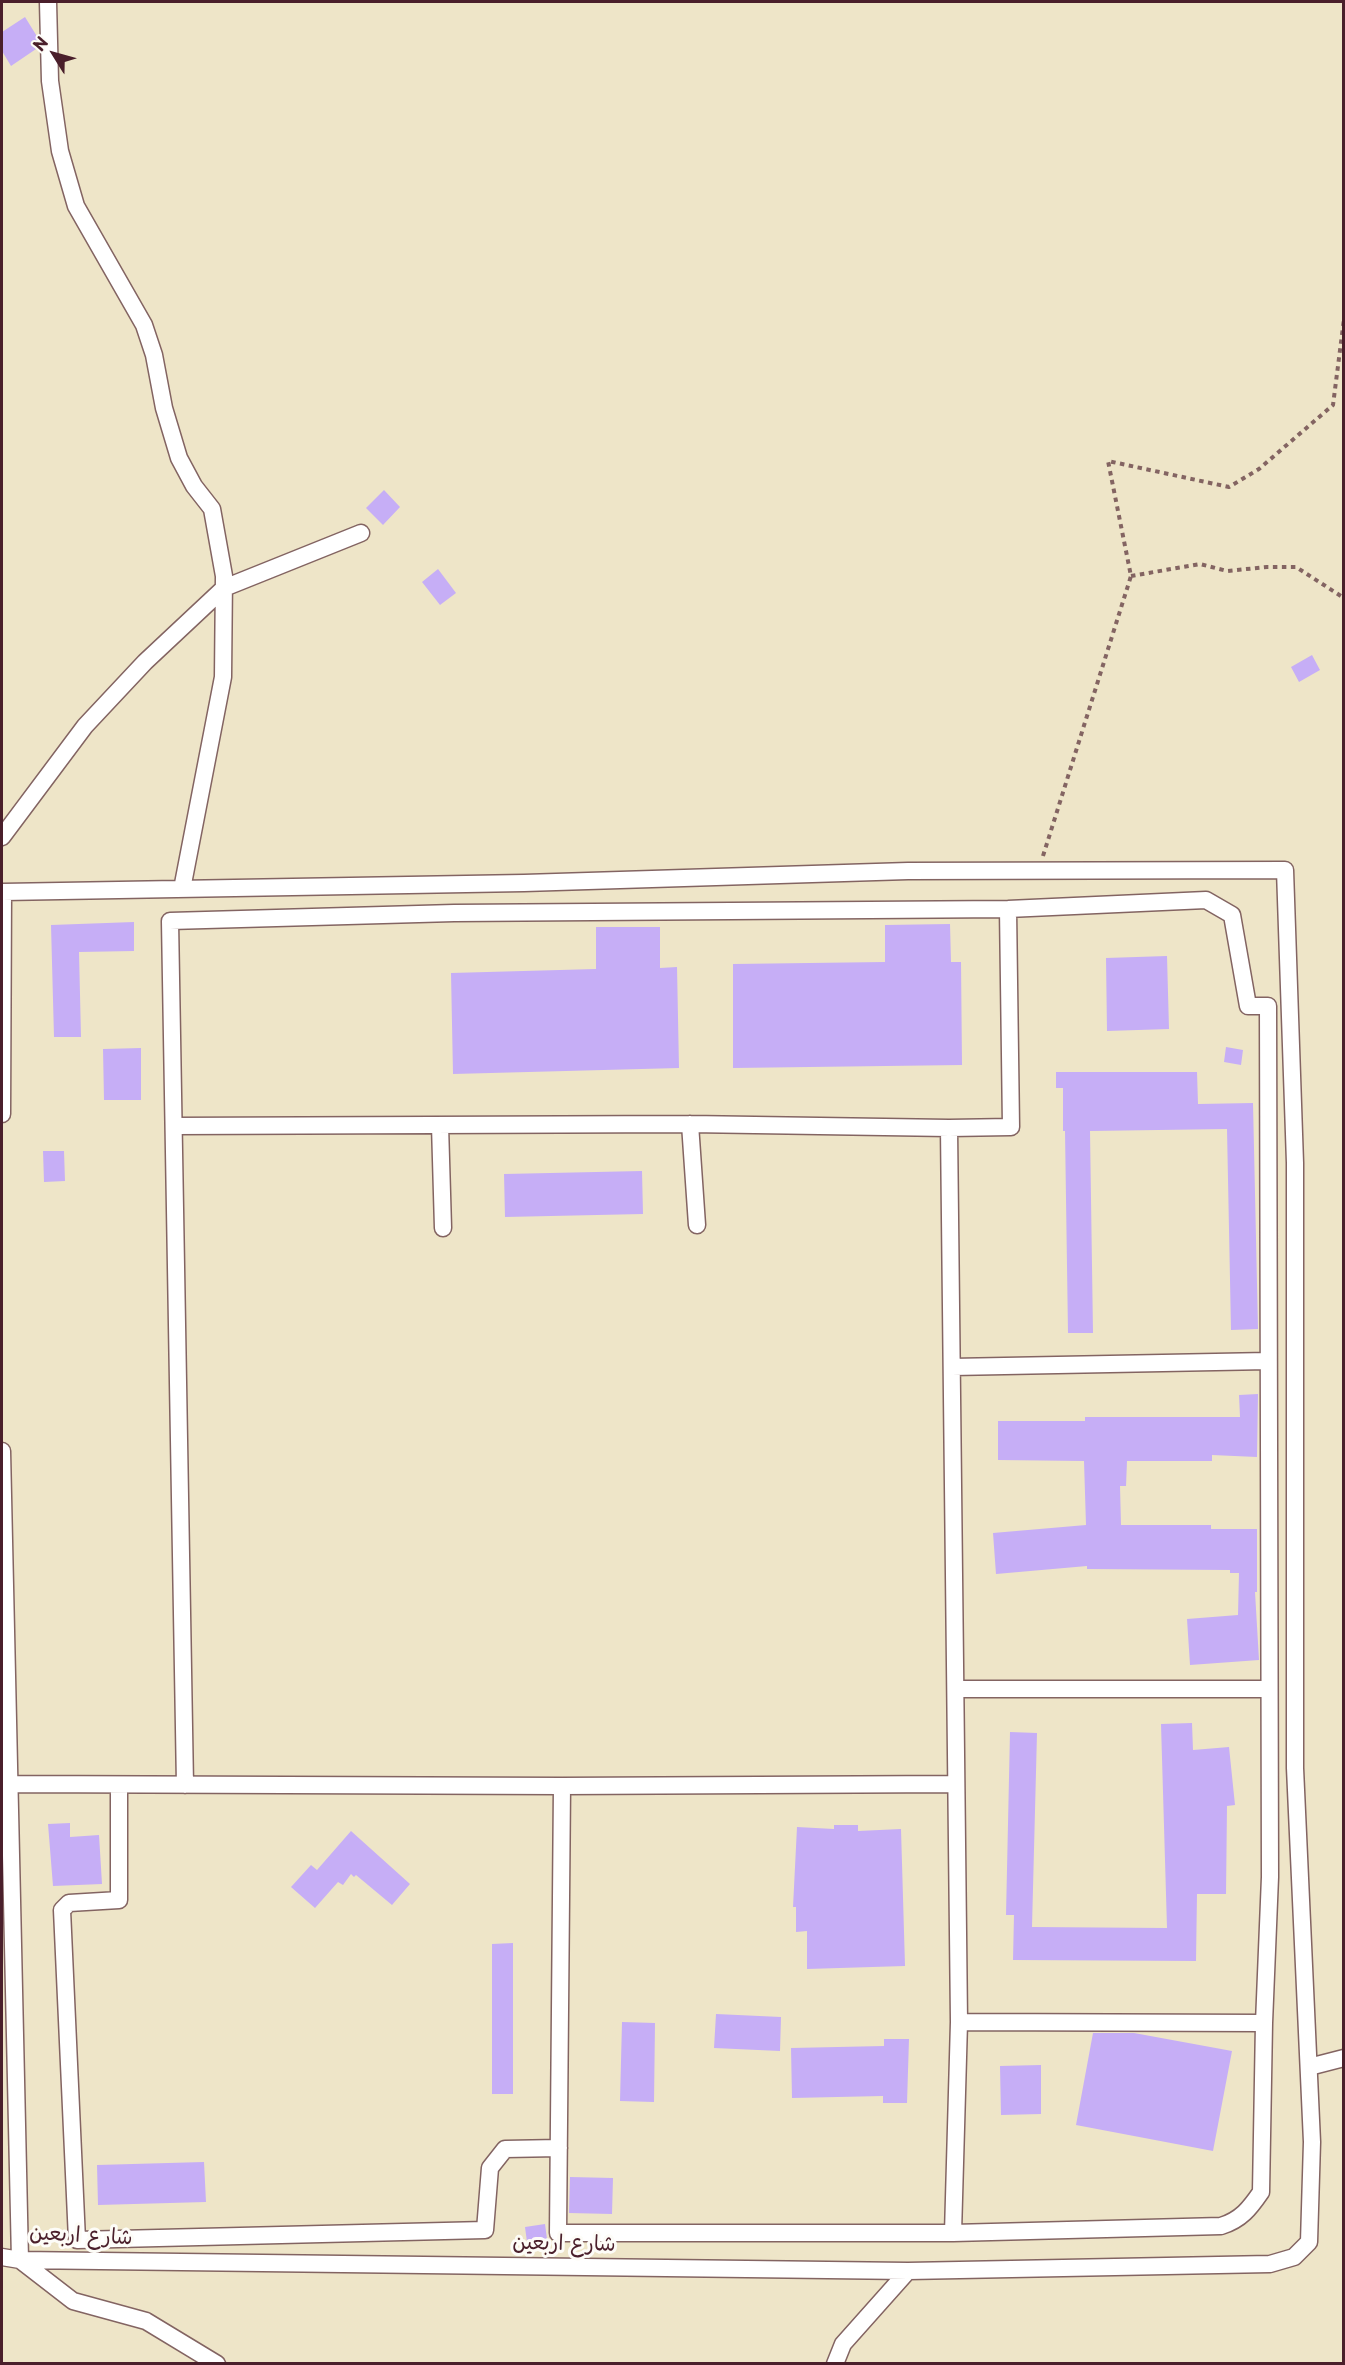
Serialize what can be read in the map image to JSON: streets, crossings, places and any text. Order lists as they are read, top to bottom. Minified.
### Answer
{"streets":{"street":["شارع اربعين"]},"north":"top left"}
